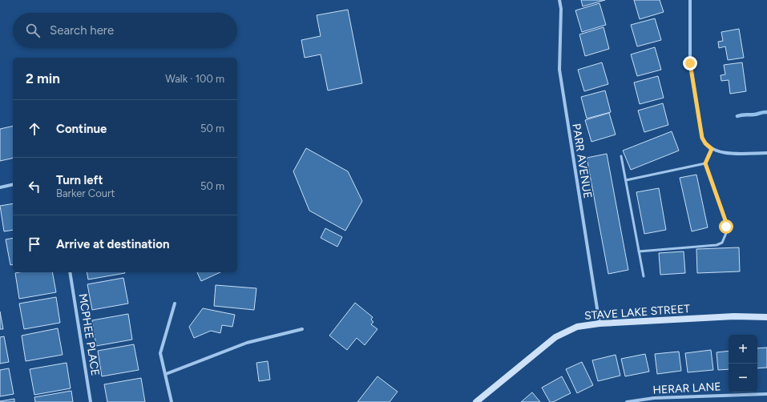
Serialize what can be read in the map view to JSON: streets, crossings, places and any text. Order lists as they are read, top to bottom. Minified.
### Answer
{"streets":{"main road":["STAVE LAKE STREET"],"street":["PARR AVENUE","MCPHEE PLACE","HERAR LANE"]},"crossings":[["PARR AVENUE","STAVE LAKE STREET"]],"page":{"search":"Search here","heading":["2 min","Walk · 100 m"],"list":[["Continue","50 m"],["Turn left","Barker Court","50 m"],"Arrive at destination"],"map_buttons":["+","−"]}}
